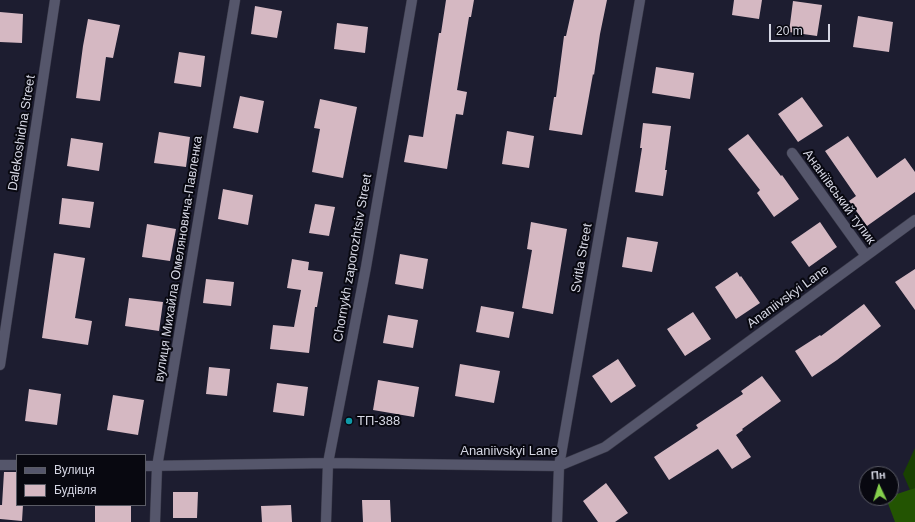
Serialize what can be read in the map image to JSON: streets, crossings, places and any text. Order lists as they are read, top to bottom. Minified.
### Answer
{"streets":{"street":["Dalekoshidna Street","Ананіївський тупик","Chornykh zaporozhtsiv Street","Svitla Street","вулиця Михайла Омеляновича-Павленка","Ananiivskyi Lane"]},"crossings":[["Ананіївський тупик","Ananiivskyi Lane"],["Chornykh zaporozhtsiv Street","Ananiivskyi Lane"],["Svitla Street","Ananiivskyi Lane"],["вулиця Михайла Омеляновича-Павленка","Ananiivskyi Lane"]],"places":["ТП-388"],"legend":["Вулиця","Будівля"],"scale_bar":"20 m","north":"top"}
